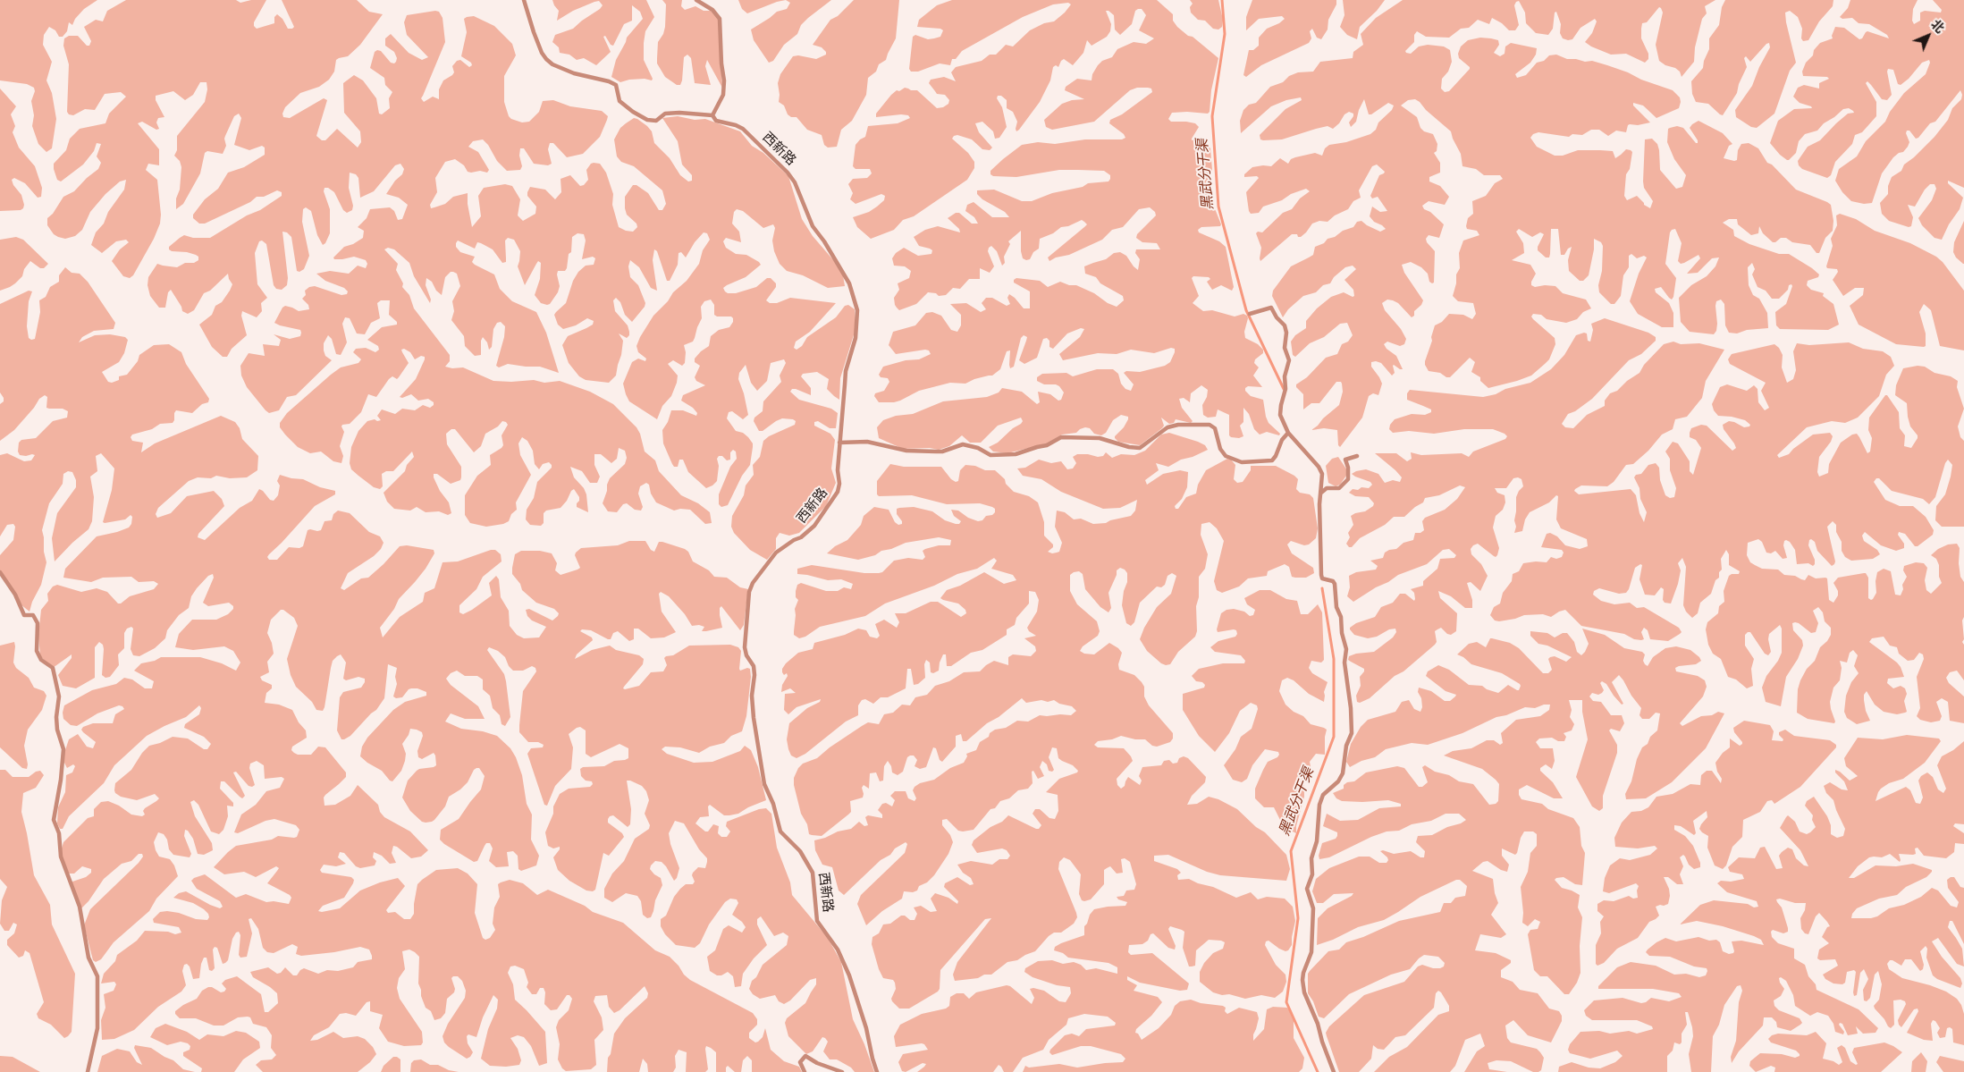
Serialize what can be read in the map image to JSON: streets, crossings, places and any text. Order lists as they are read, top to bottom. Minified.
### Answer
{"streets":{"street":["西新路"]},"water":["黑武分干渠"],"north":"top right"}
